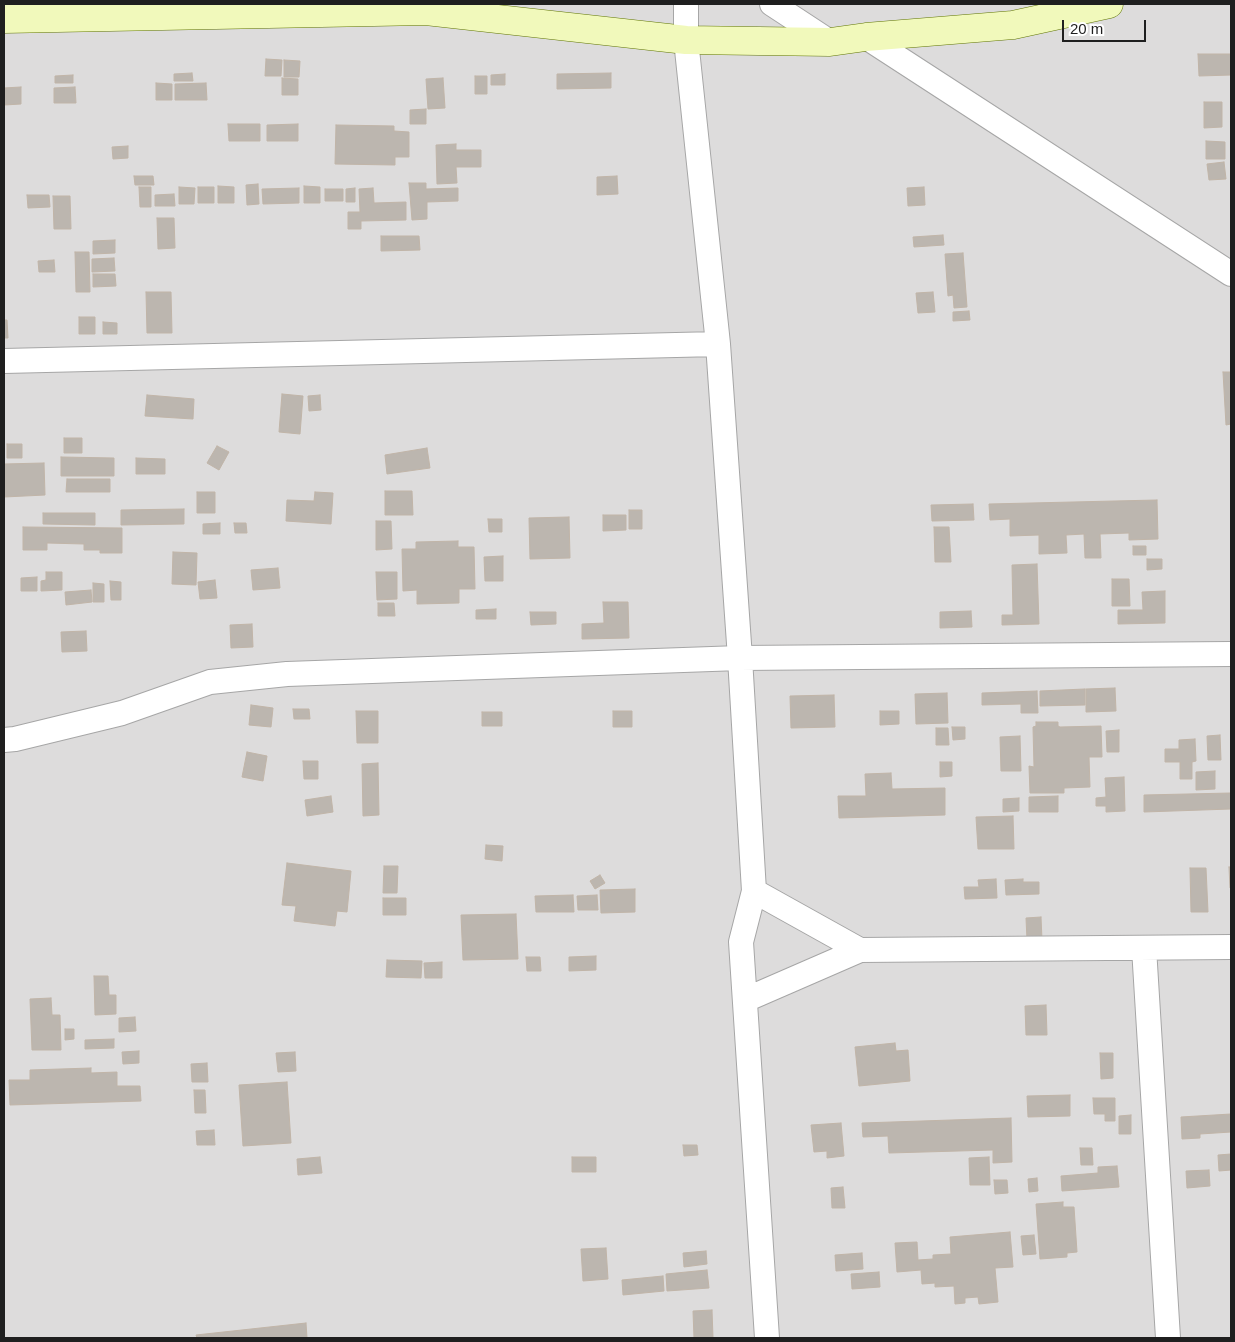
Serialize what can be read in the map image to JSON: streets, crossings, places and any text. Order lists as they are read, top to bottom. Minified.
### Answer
{"scale_bar":"20 m"}
